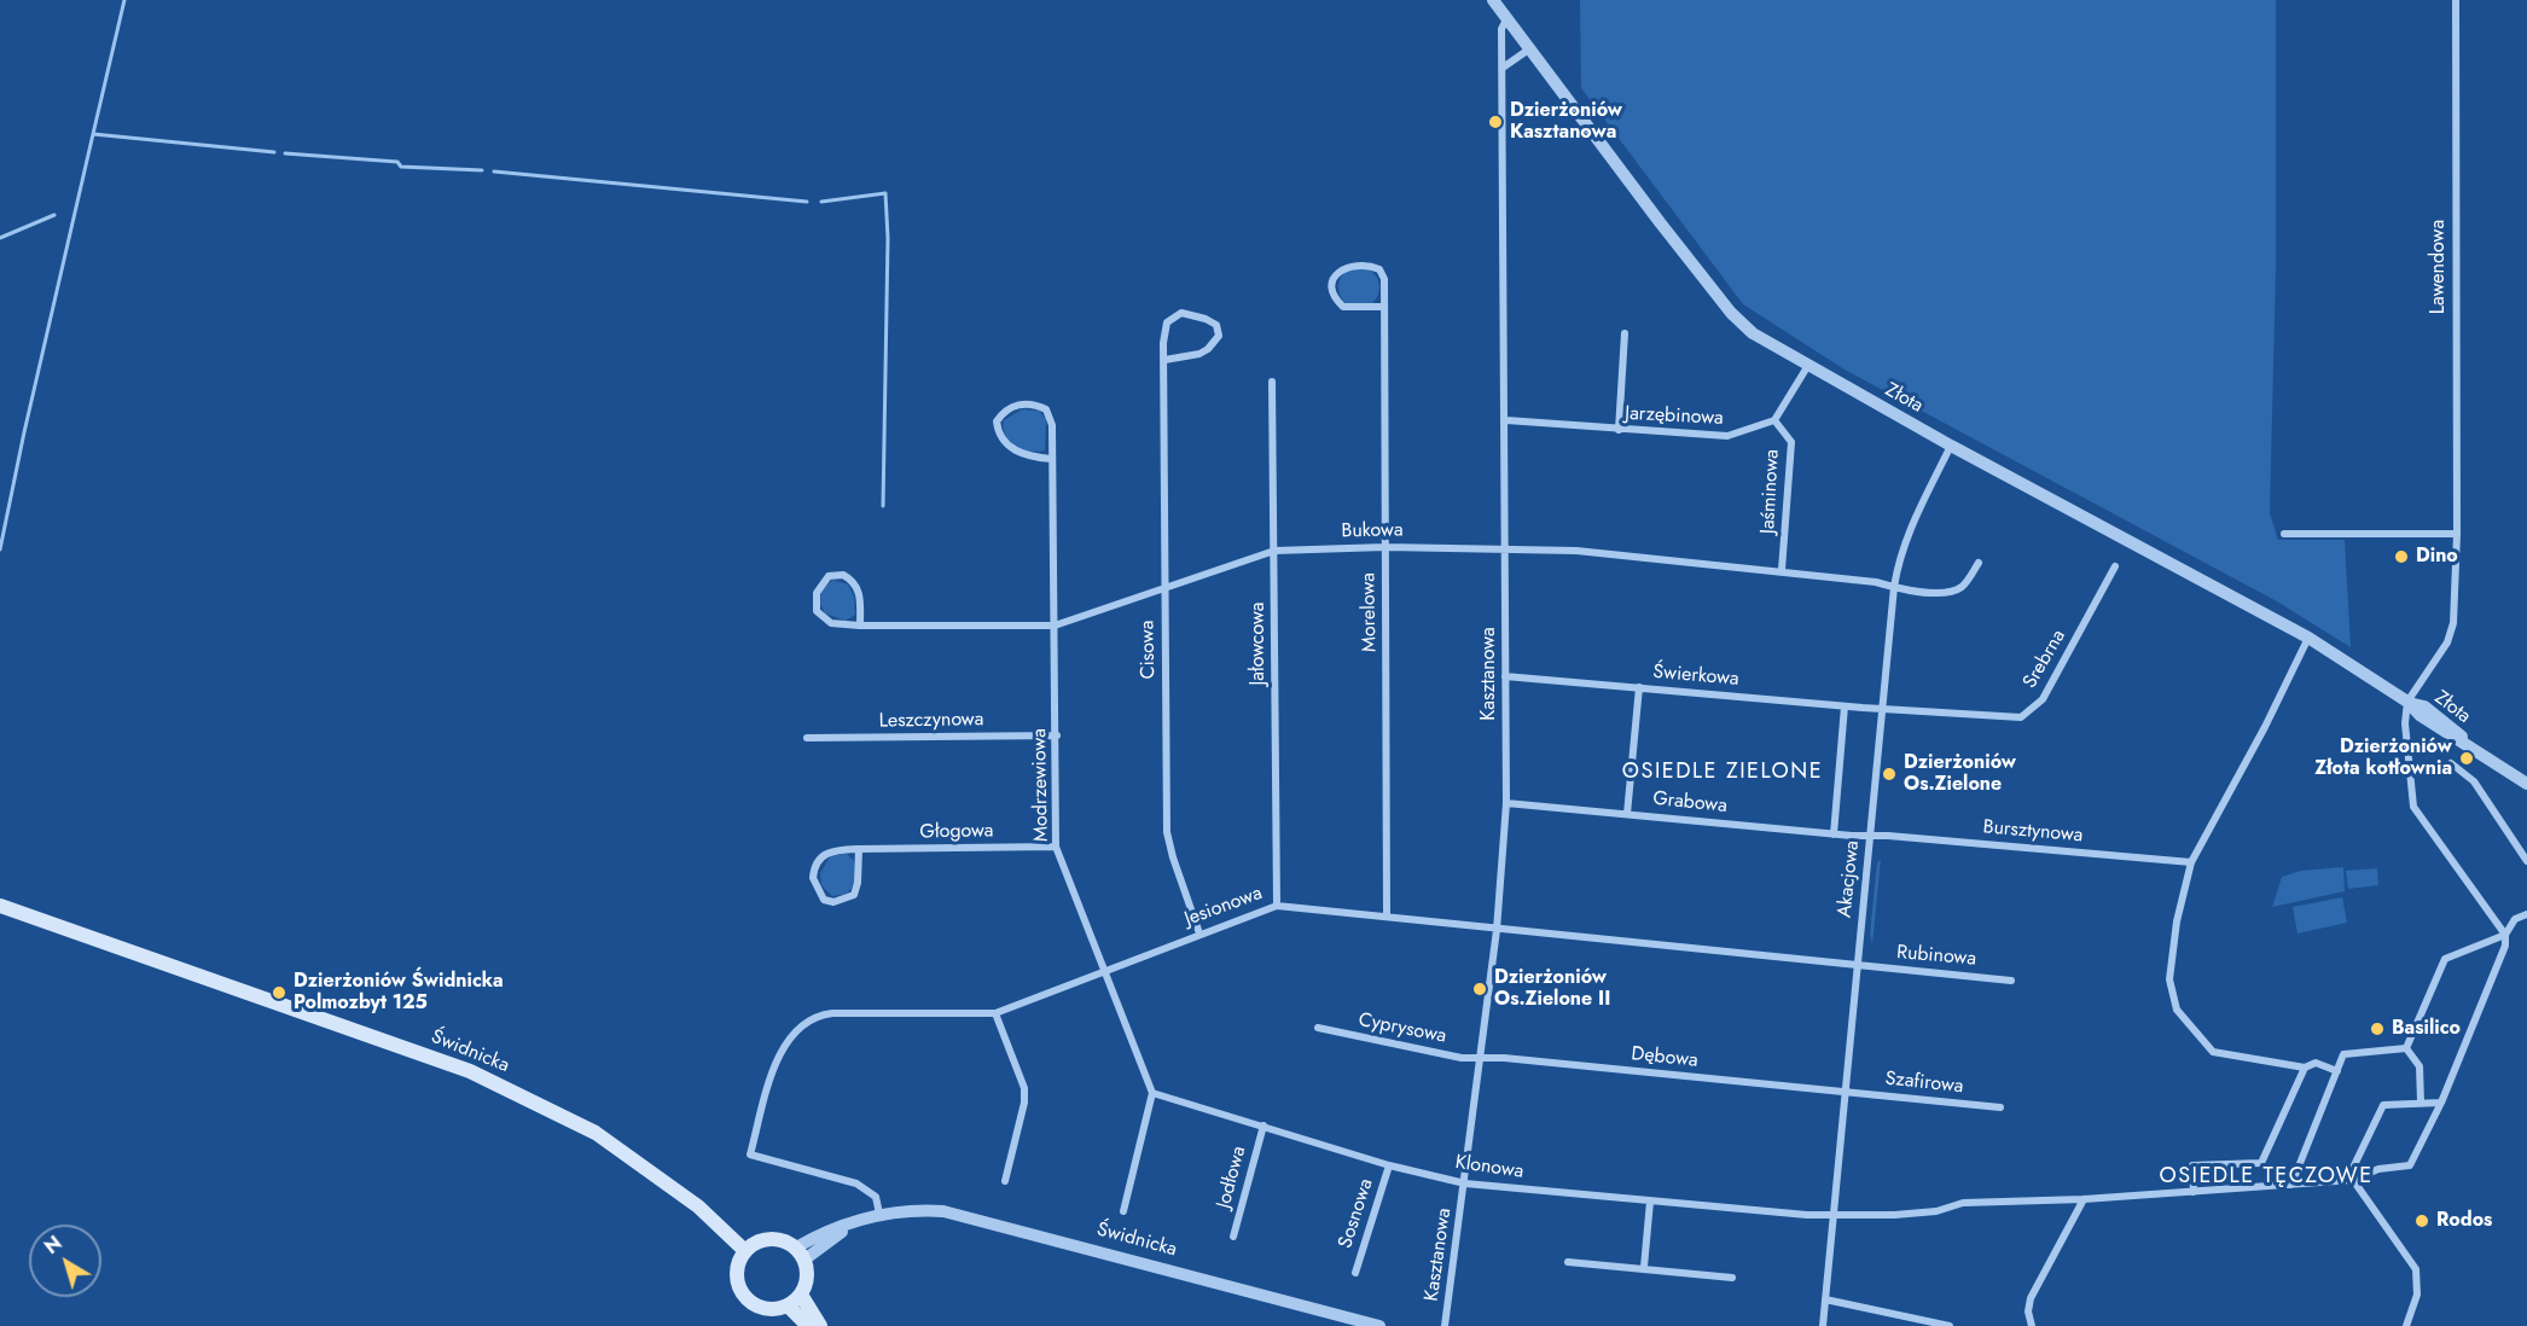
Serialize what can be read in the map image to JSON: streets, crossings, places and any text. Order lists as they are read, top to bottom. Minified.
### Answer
{"streets":{"main road":["Świdnicka"],"street":["Lawendowa","Złota","Jarzębinowa","Jaśminowa","Bukowa","Morelowa","Jałowcowa","Cisowa","Srebrna","Kasztanowa","Świerkowa","Leszczynowa","Modrzewiowa","Grabowa","Głogowa","Bursztynowa","Akacjowa","Jesionowa","Rubinowa","Cyprysowa","Dębowa","Szafirowa","Klonowa","Jodłowa","Sosnowa"]},"crossings":[["Lawendowa","Złota"],["Złota","Kasztanowa"],["Złota","Akacjowa"],["Jarzębinowa","Jaśminowa"],["Jarzębinowa","Kasztanowa"],["Jaśminowa","Bukowa"],["Bukowa","Morelowa"],["Bukowa","Jałowcowa"],["Bukowa","Cisowa"],["Bukowa","Kasztanowa"],["Bukowa","Modrzewiowa"],["Bukowa","Akacjowa"],["Morelowa","Jesionowa"],["Jałowcowa","Jesionowa"],["Cisowa","Jesionowa"],["Srebrna","Świerkowa"],["Srebrna","Akacjowa"],["Kasztanowa","Świerkowa"],["Kasztanowa","Grabowa"],["Kasztanowa","Jesionowa"],["Kasztanowa","Cyprysowa"],["Kasztanowa","Dębowa"],["Kasztanowa","Klonowa"],["Świerkowa","Akacjowa"],["Leszczynowa","Modrzewiowa"],["Modrzewiowa","Głogowa"],["Modrzewiowa","Jesionowa"],["Modrzewiowa","Klonowa"],["Grabowa","Bursztynowa"],["Grabowa","Akacjowa"],["Bursztynowa","Akacjowa"],["Akacjowa","Jesionowa"],["Akacjowa","Rubinowa"],["Akacjowa","Dębowa"],["Akacjowa","Szafirowa"],["Akacjowa","Klonowa"],["Jesionowa","Rubinowa"],["Jesionowa","Świdnicka"],["Cyprysowa","Dębowa"],["Dębowa","Szafirowa"],["Klonowa","Jodłowa"],["Klonowa","Sosnowa"]],"districts":["OSIEDLE ZIELONE","OSIEDLE TĘCZOWE"],"places":["Dzierżoniów Kasztanowa","Dino","Dzierżoniów Złota kotłownia","Dzierżoniów Os.Zielone","Dzierżoniów Os.Zielone II","Dzierżoniów Świdnicka Polmozbyt 125","Basilico","Rodos"],"north":"top left"}
